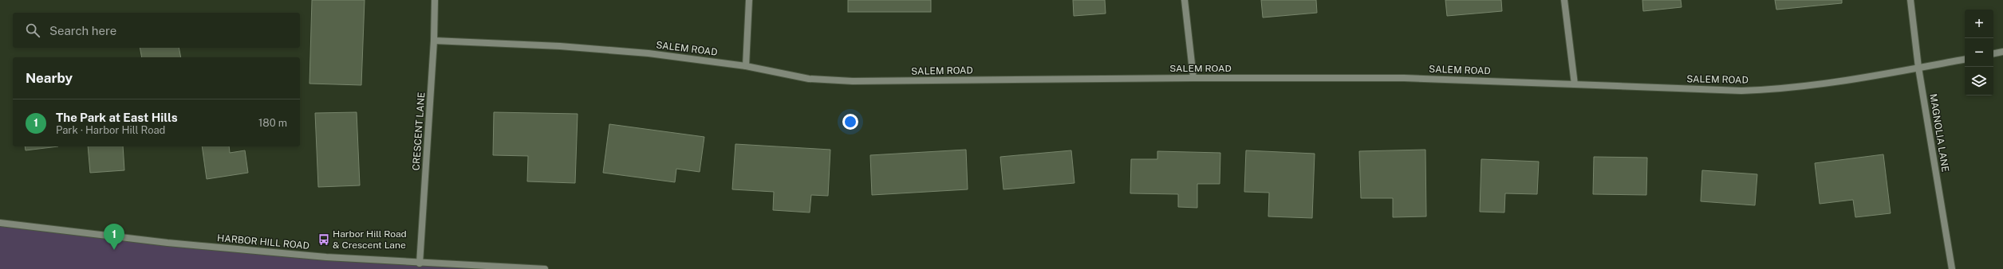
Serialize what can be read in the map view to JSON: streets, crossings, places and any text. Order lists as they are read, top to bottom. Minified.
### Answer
{"streets":{"street":["SALEM ROAD","CRESCENT LANE","MAGNOLIA LANE","HARBOR HILL ROAD"]},"crossings":[["SALEM ROAD","CRESCENT LANE"],["SALEM ROAD","MAGNOLIA LANE"],["CRESCENT LANE","HARBOR HILL ROAD"]],"places":{"bus stop":["Harbor Hill Road & Crescent Lane"]},"page":{"map_buttons":["+","−"],"search":"Search here","heading":"Nearby","list":[{"mark":"1","name":"The Park at East Hills","note":"Park · Harbor Hill Road","value":"180 m"}],"pins":"1"}}
